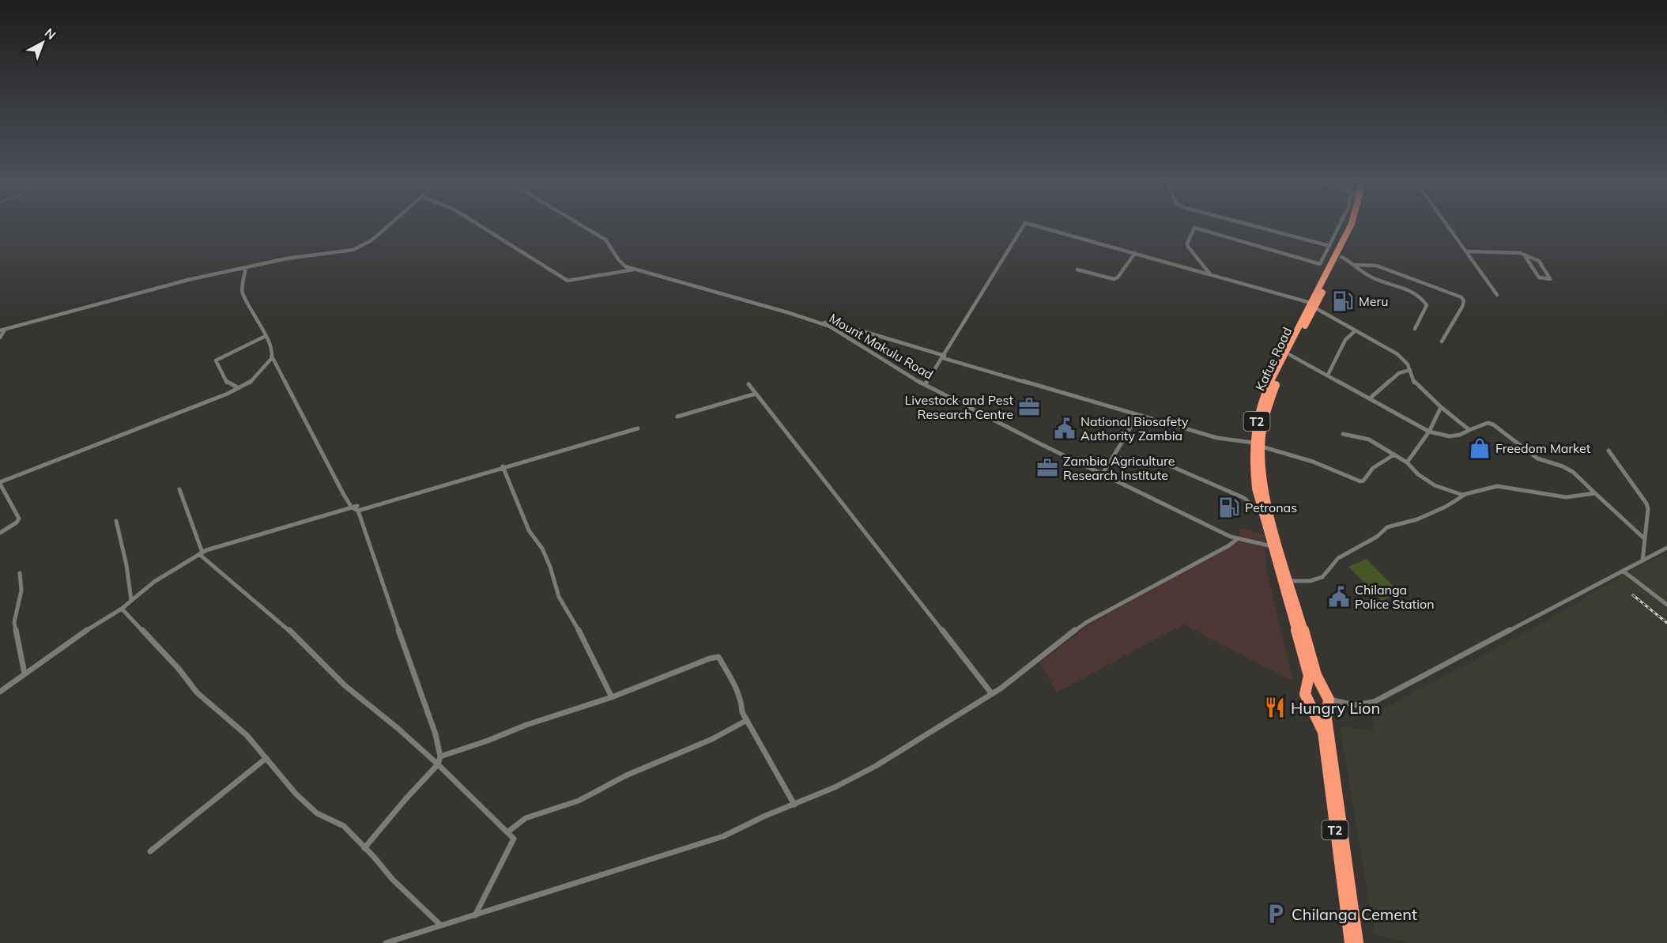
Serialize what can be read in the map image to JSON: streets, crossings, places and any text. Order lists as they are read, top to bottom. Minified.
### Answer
{"streets":{"highway":["Kafue Road","T2"],"street":["Mount Makulu Road"]},"crossings":[["Mount Makulu Road","Kafue Road"],["Kafue Road","T2"]],"places":{"fuel station":["Meru","Petronas"],"office":["Livestock and Pest Research Centre","Zambia Agriculture Research Institute"],"public building":["National Biosafety Authority Zambia","Chilanga Police Station"],"shop":["Freedom Market"],"restaurant":["Hungry Lion"],"parking":["Chilanga Cement"]},"north":"top right"}
